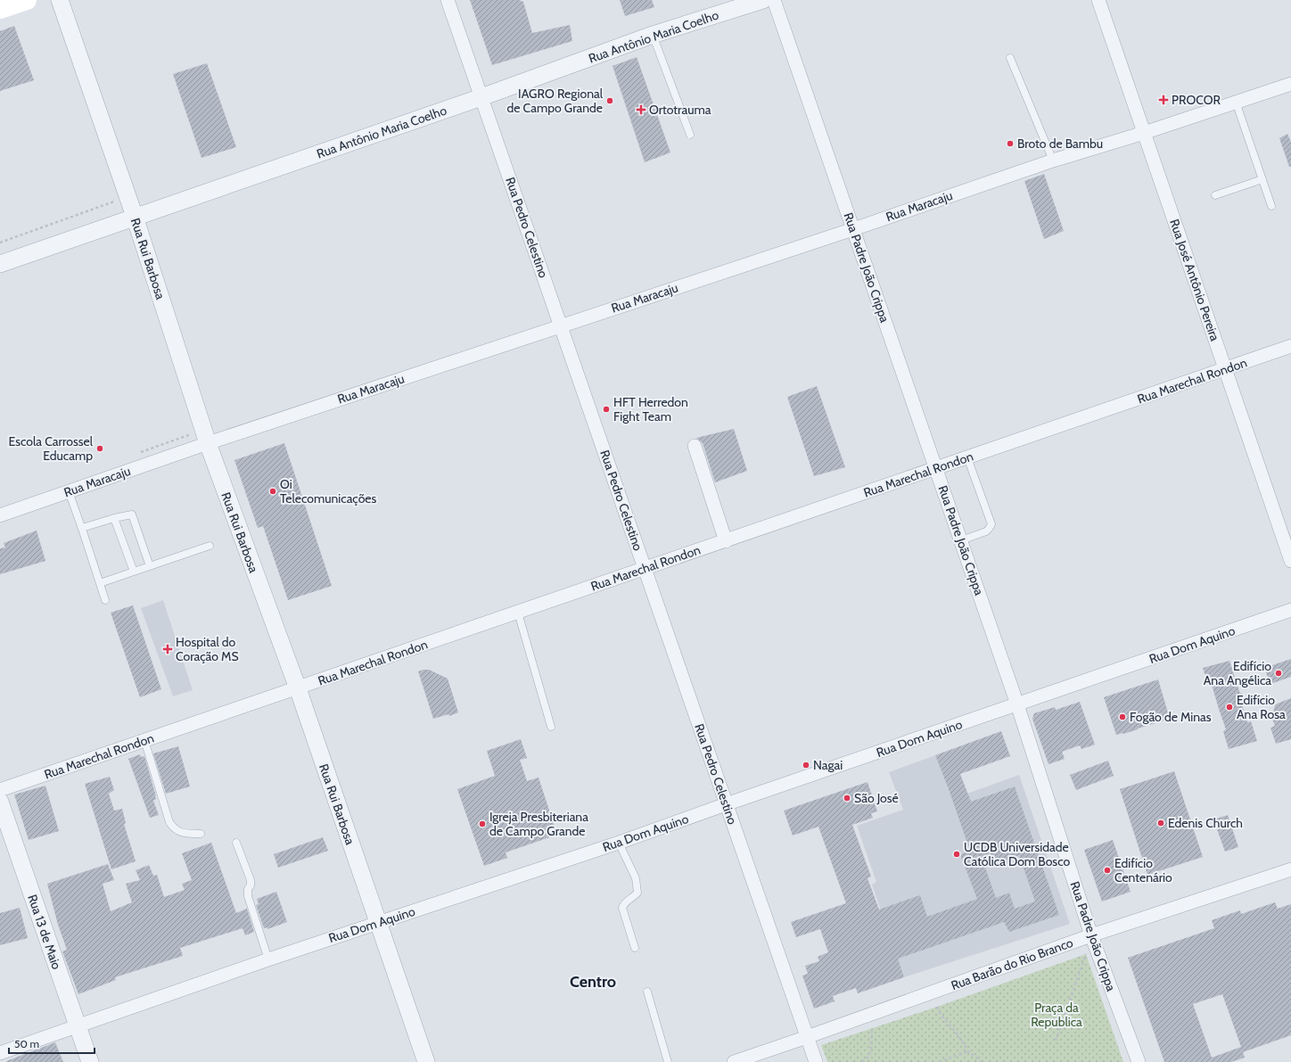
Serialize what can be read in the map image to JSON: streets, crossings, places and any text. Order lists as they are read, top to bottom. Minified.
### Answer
{"streets":{"street":["Rua Antônio Maria Coelho","Rua Maracaju","Rua Pedro Celestino","Rua Rui Barbosa","Rua Padre João Crippa","Rua José Antônio Pereira","Rua Marechal Rondon","Rua Dom Aquino","Rua 13 de Maio","Rua Barão do Rio Branco"]},"crossings":[["Rua Antônio Maria Coelho","Rua Pedro Celestino"],["Rua Antônio Maria Coelho","Rua Rui Barbosa"],["Rua Maracaju","Rua Pedro Celestino"],["Rua Maracaju","Rua Rui Barbosa"],["Rua Maracaju","Rua Padre João Crippa"],["Rua Maracaju","Rua José Antônio Pereira"],["Rua Pedro Celestino","Rua Marechal Rondon"],["Rua Pedro Celestino","Rua Dom Aquino"],["Rua Pedro Celestino","Rua Barão do Rio Branco"],["Rua Rui Barbosa","Rua Marechal Rondon"],["Rua Rui Barbosa","Rua Dom Aquino"],["Rua Padre João Crippa","Rua Marechal Rondon"],["Rua Padre João Crippa","Rua Dom Aquino"],["Rua Padre João Crippa","Rua Barão do Rio Branco"],["Rua José Antônio Pereira","Rua Marechal Rondon"],["Rua Dom Aquino","Rua 13 de Maio"]],"districts":["Centro"],"parks":["Praça da Republica"],"places":{"health":["PROCOR","Ortotrauma","Hospital do Coração MS"],"other":["IAGRO Regional de Campo Grande","Broto de Bambu","HFT Herredon Fight Team","Escola Carrossel Educamp","Oi Telecomunicações","Edifício Ana Angélica","Edifício Ana Rosa","Fogão de Minas","Nagai","São José","Edenis Church","Igreja Presbiteriana de Campo Grande","UCDB Universidade Católica Dom Bosco","Edifício Centenário"]},"scale_bar":"50 m"}
